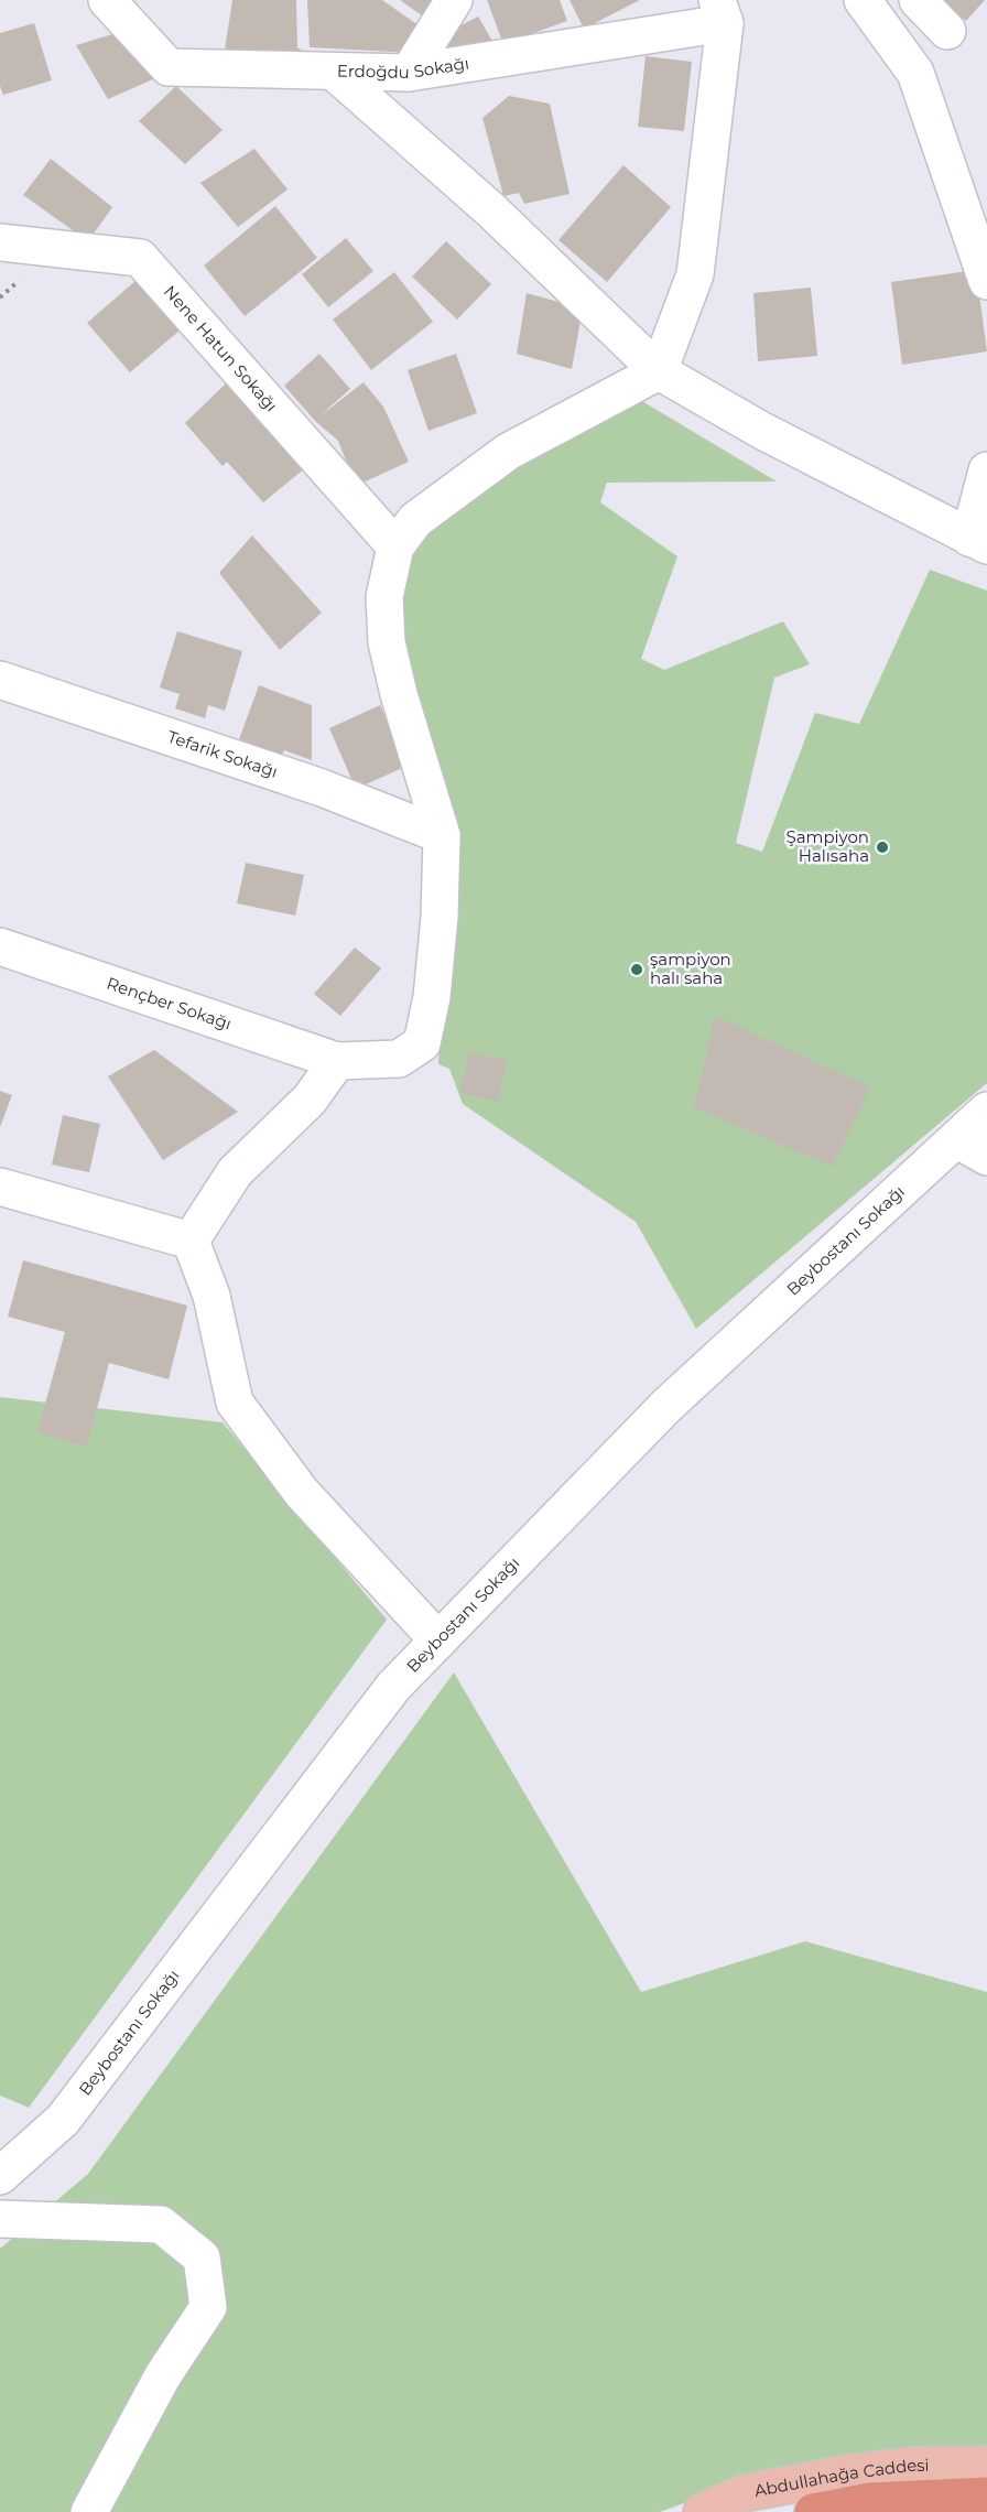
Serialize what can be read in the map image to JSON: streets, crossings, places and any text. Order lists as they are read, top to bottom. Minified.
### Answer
{"streets":{"main road":["Abdullahağa Caddesi"],"street":["Erdoğdu Sokağı","Nene Hatun Sokağı","Tefarik Sokağı","Rençber Sokağı","Beybostanı Sokağı"]},"crossings":[["Nene Hatun Sokağı","Rençber Sokağı"],["Tefarik Sokağı","Rençber Sokağı"]],"places":["Şampiyon Halısaha","şampiyon halı saha"]}
